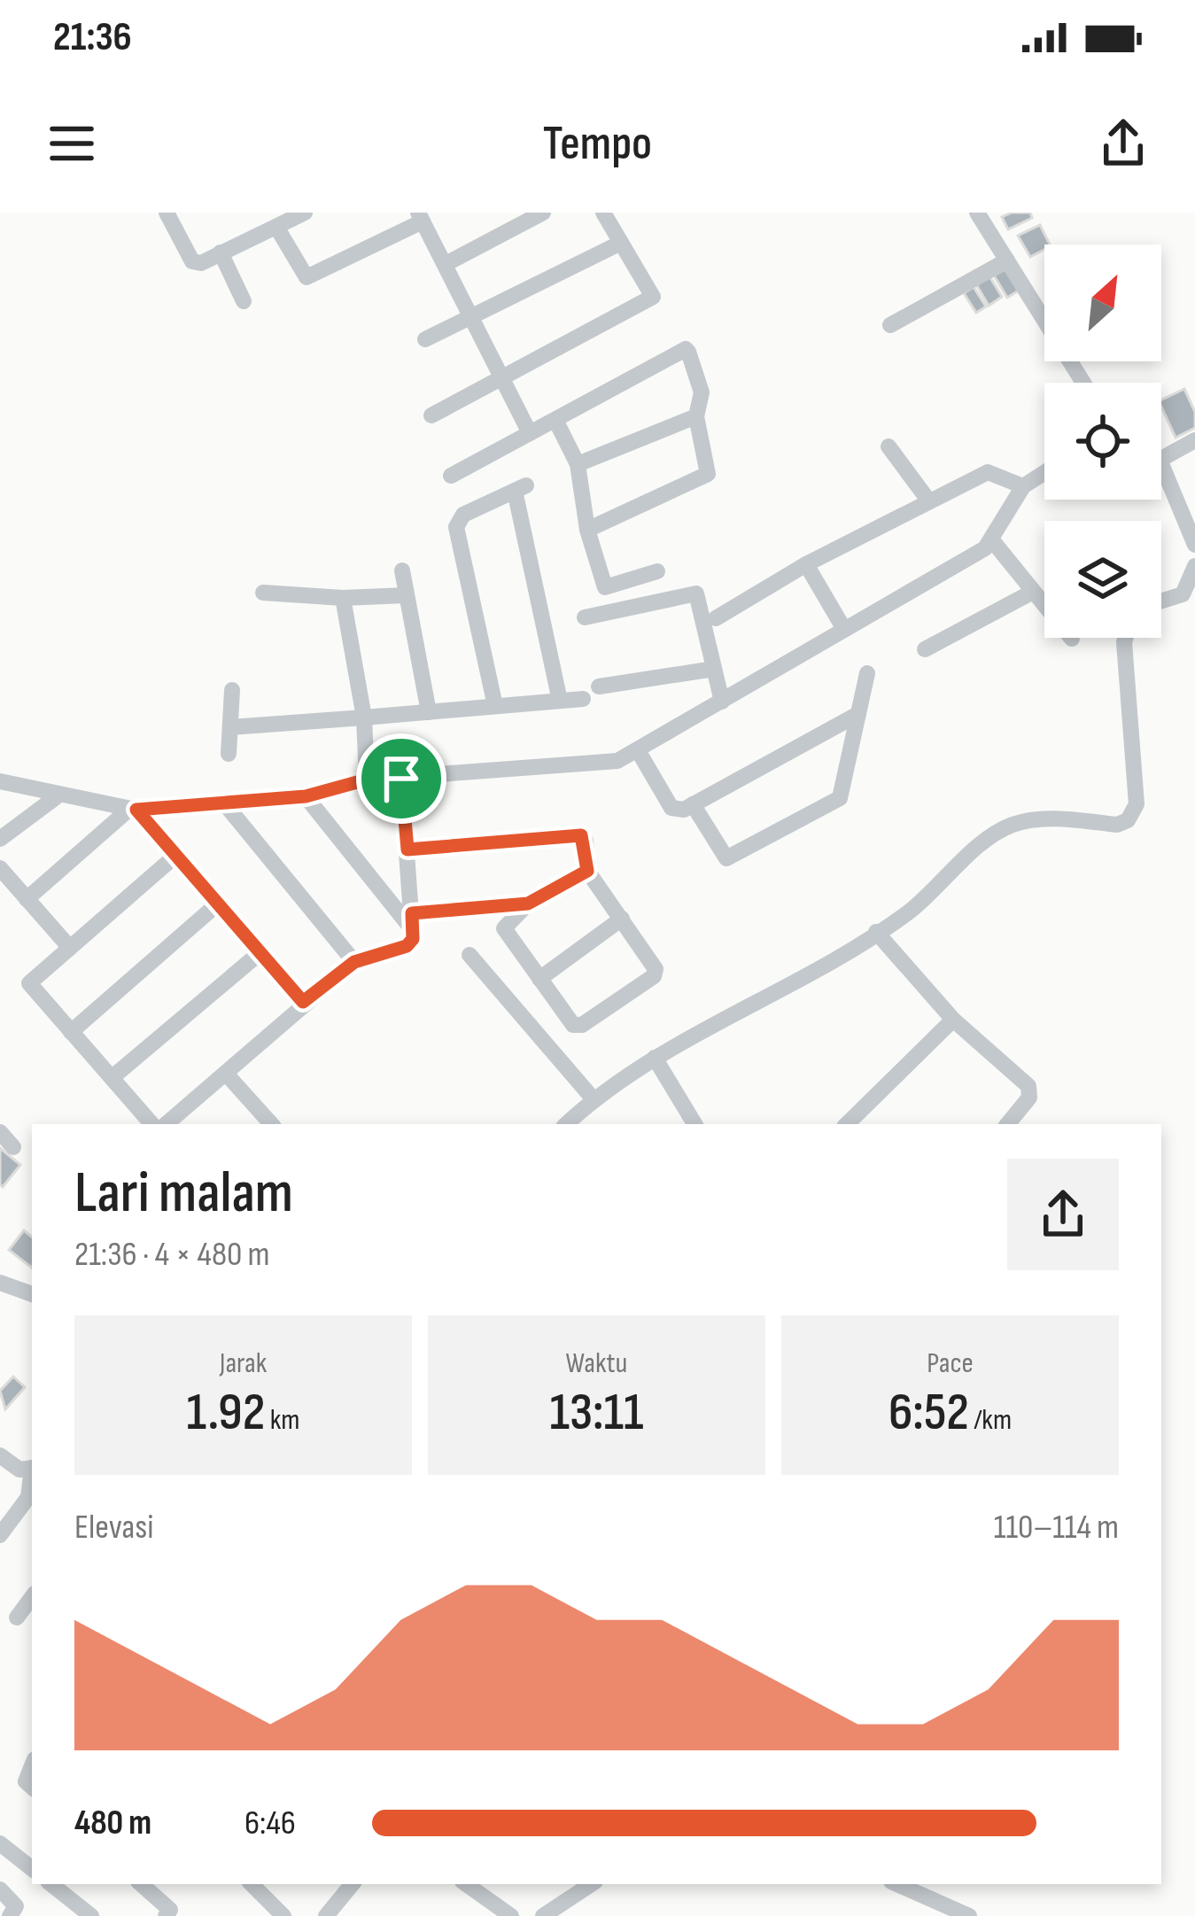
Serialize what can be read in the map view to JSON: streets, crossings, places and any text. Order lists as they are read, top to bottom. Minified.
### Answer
{"north":"top right","page":{"status":"21:36","header":"Tempo","heading":["Lari malam","21:36 · 4 × 480 m"],"stats":[["Jarak","1.92 km"],["Waktu","13:11"],["Pace","6:52 /km"]],"chart":["Elevasi","110–114 m"],"list":[{"name":"480 m","note":"6:46"}]}}
